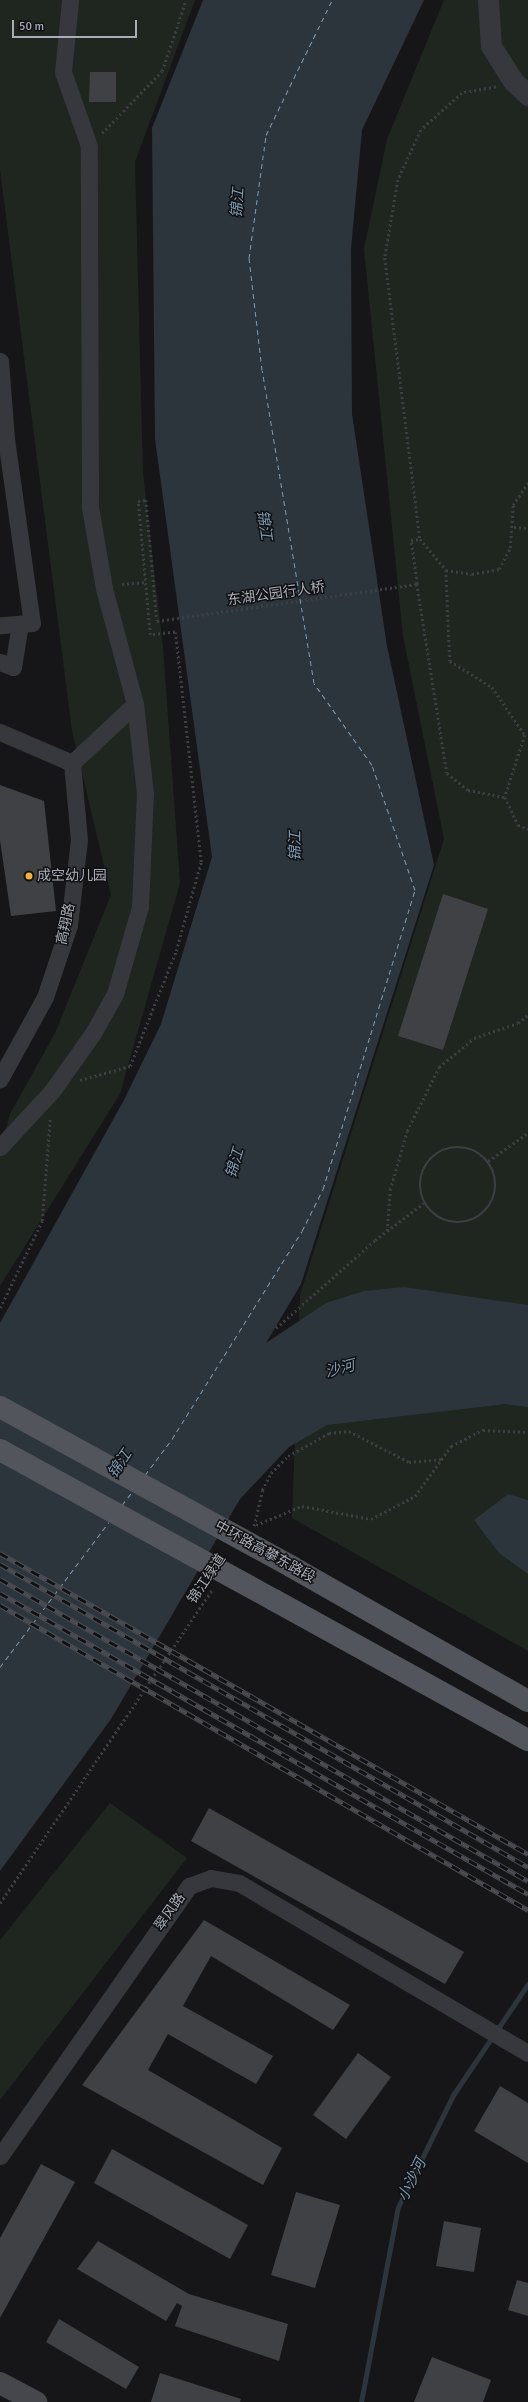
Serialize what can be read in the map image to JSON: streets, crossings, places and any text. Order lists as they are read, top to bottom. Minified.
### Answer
{"streets":{"main road":["中环路高攀东路段"],"street":["高翔路","翠风路"],"path":["东湖公园行人桥","锦江绿道"]},"water":["锦江","沙河","小沙河"],"places":["成空幼儿园"],"scale_bar":"50 m"}
